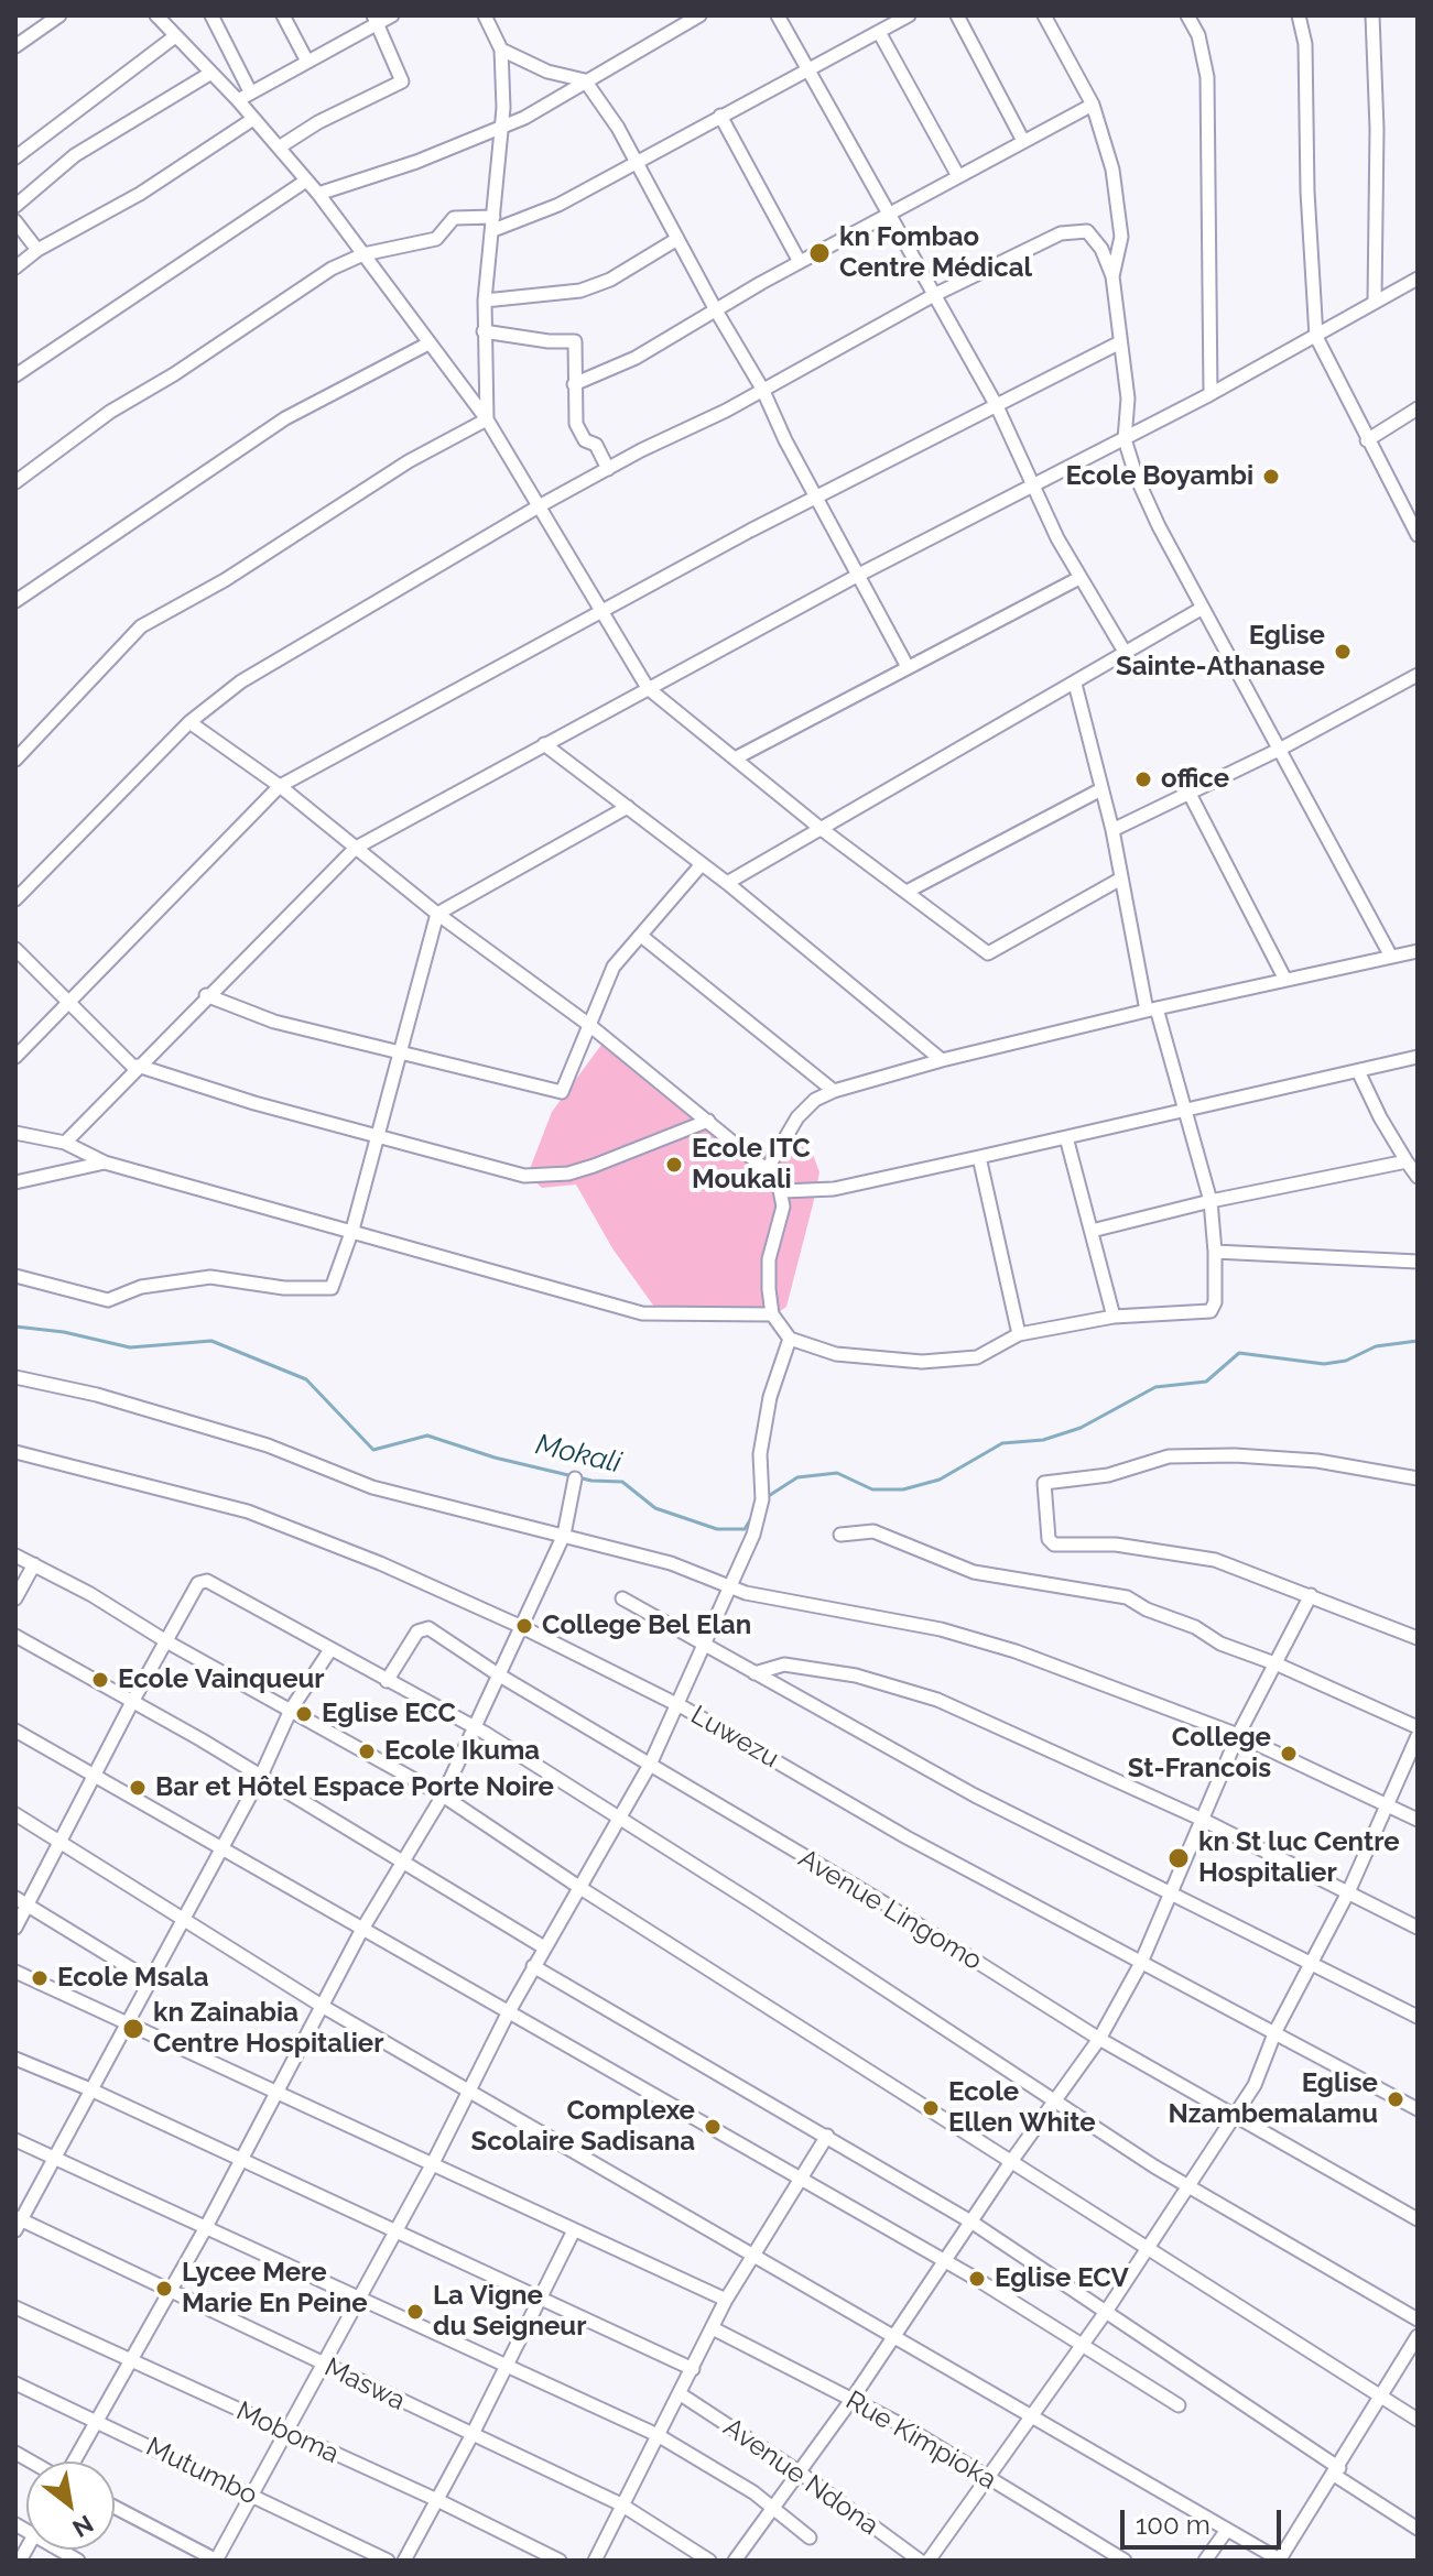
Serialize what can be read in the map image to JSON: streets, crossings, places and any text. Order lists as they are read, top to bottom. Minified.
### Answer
{"streets":{"street":["Luwezu","Avenue Lingomo","Maswa","Moboma","Rue Kimpioka","Mutumbo","Avenue Ndona"]},"water":["Mokali"],"places":["kn Fombao Centre Médical","Ecole Boyambi","Eglise Sainte-Athanase","office","Ecole ITC Moukali","College Bel Elan","Ecole Vainqueur","Eglise ECC","Ecole Ikuma","College St-Francois","Bar et Hôtel Espace Porte Noire","kn St luc Centre Hospitalier","Ecole Msala","kn Zainabia Centre Hospitalier","Eglise Nzambemalamu","Ecole Ellen White","Complexe Scolaire Sadisana","Eglise ECV","Lycee Mere Marie En Peine","La Vigne du Seigneur"],"scale_bar":"100 m","north":"bottom right"}
